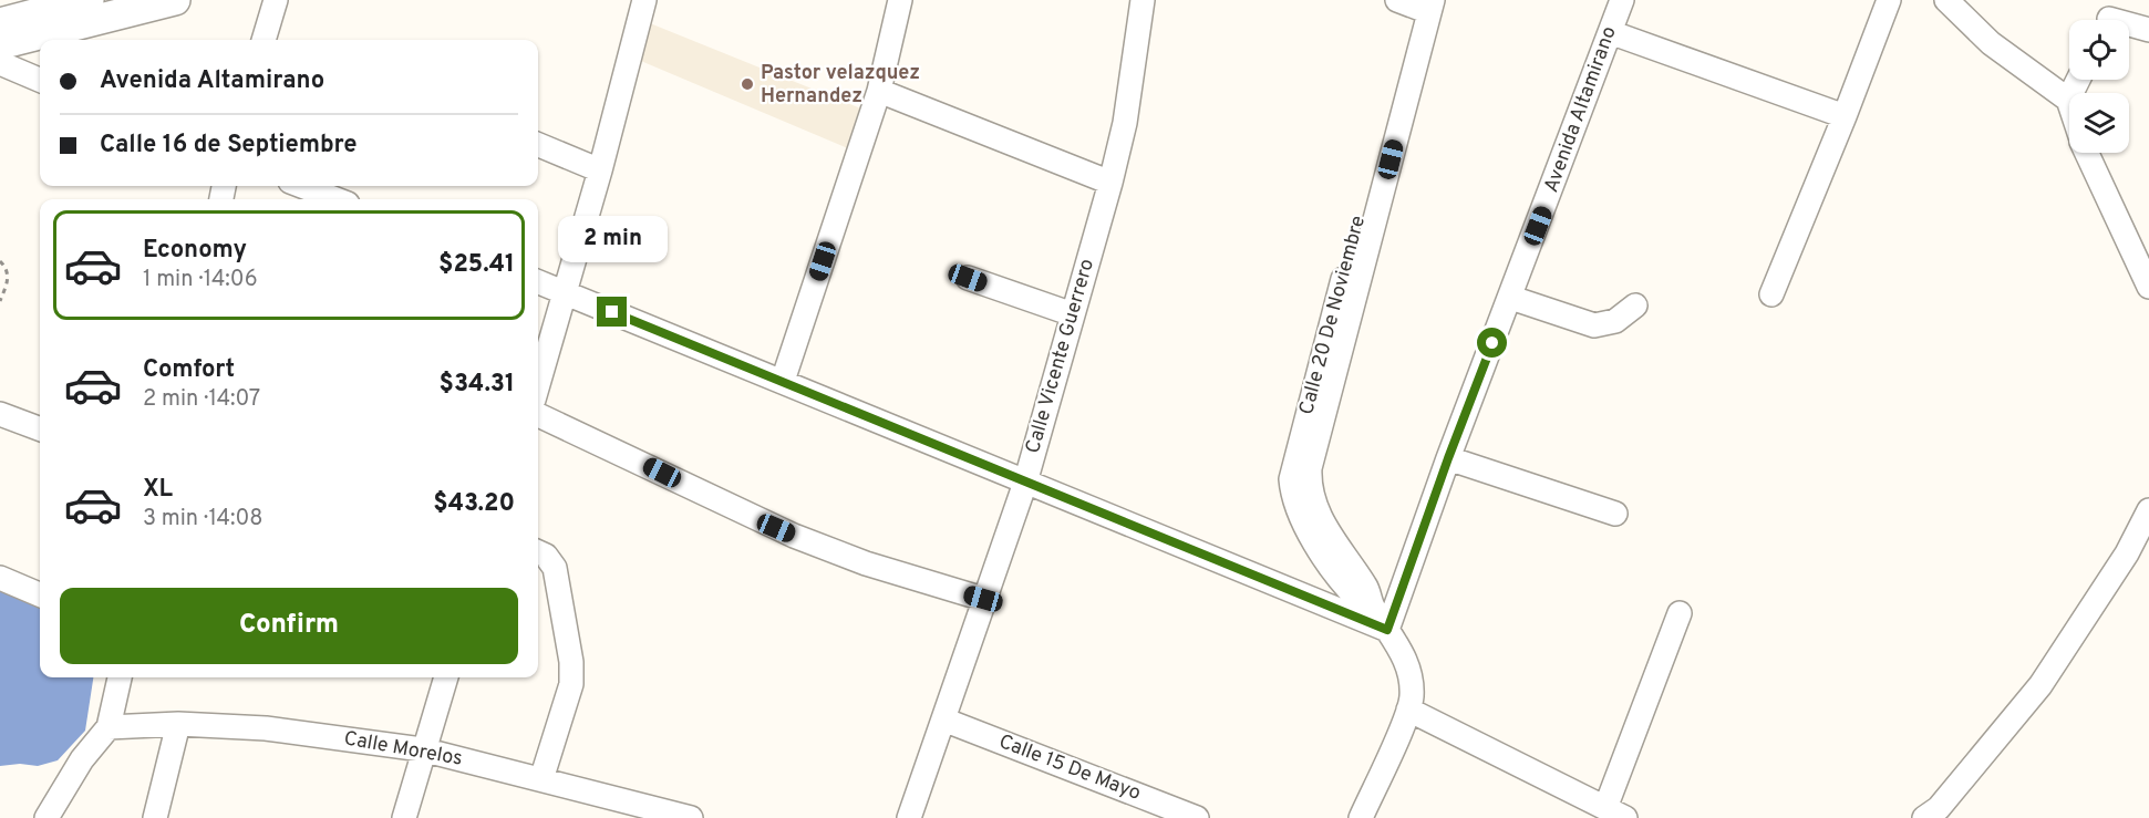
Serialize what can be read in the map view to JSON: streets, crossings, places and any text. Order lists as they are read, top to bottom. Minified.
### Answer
{"streets":{"street":["Avenida Altamirano","Calle 20 De Noviembre","Calle Vicente Guerrero","Calle Morelos","Calle 15 De Mayo"]},"crossings":[["Avenida Altamirano","Calle 20 De Noviembre"],["Calle Vicente Guerrero","Calle 15 De Mayo"]],"places":["Pastor velazquez Hernandez"],"page":{"banner":["Avenida Altamirano","Calle 16 de Septiembre"],"list":[{"name":"Economy","note":"1 min · 14:06","value":"$25.41"},{"name":"Comfort","note":"2 min · 14:07","value":"$34.31"},{"name":"XL","note":"3 min · 14:08","value":"$43.20"}],"bubble":"2 min","buttons":"Confirm"}}
